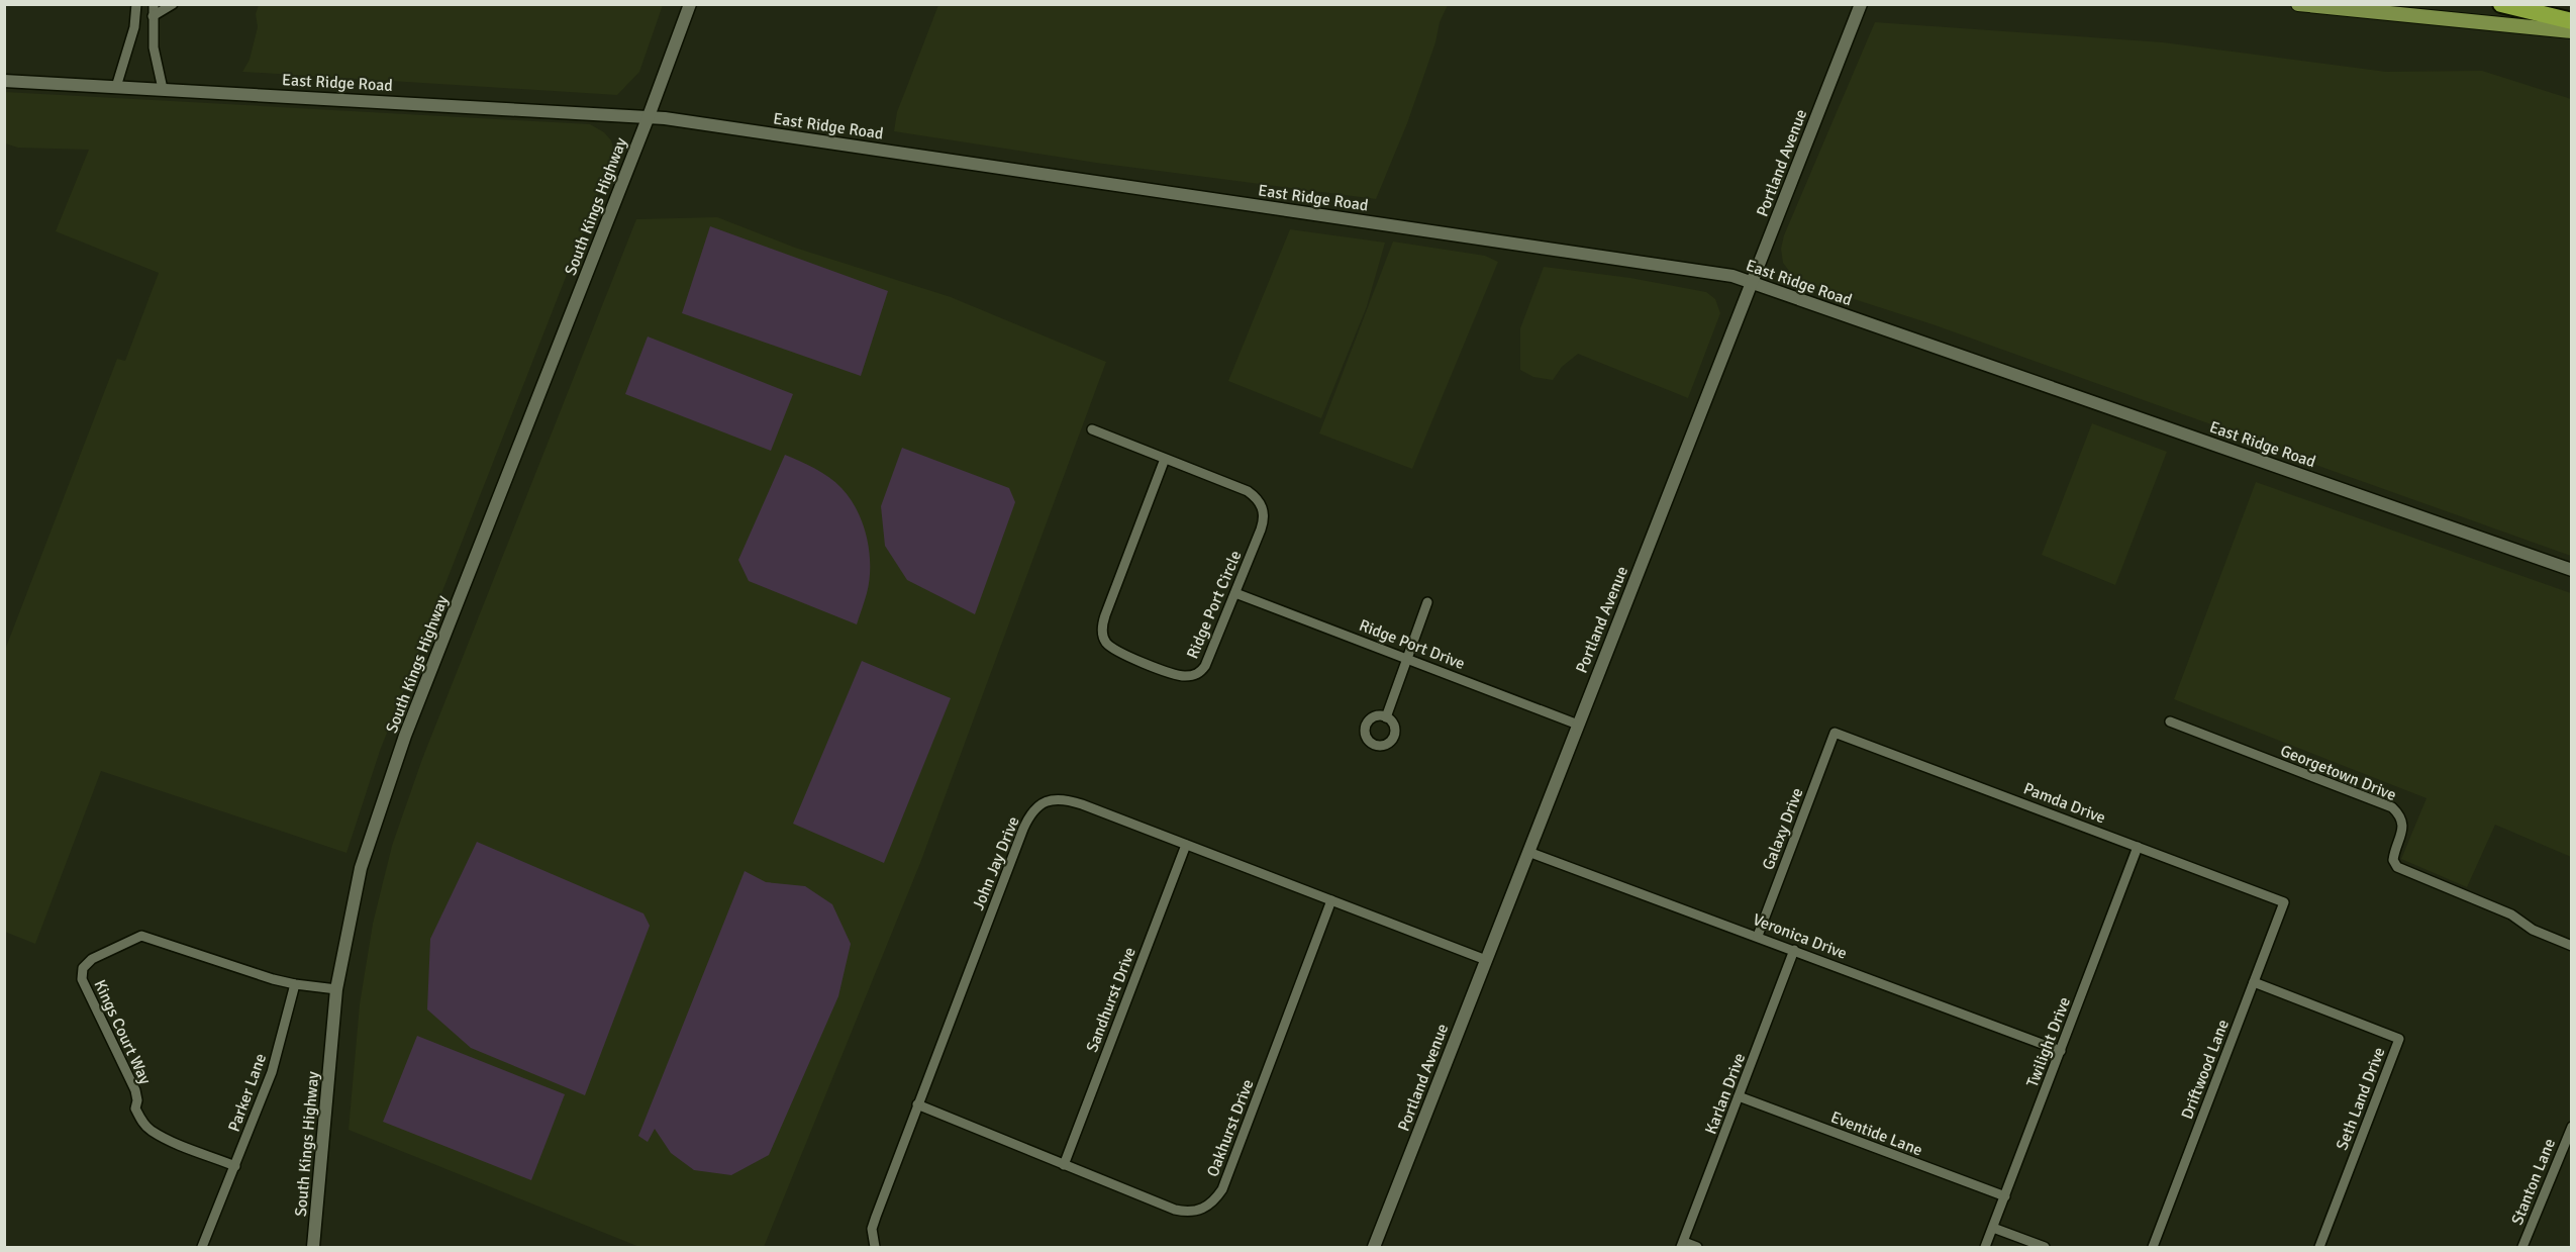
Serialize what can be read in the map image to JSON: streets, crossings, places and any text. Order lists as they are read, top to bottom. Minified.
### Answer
{"streets":{"main road":["East Ridge Road","Portland Avenue","South Kings Highway"],"street":["Ridge Port Circle","Ridge Port Drive","Georgetown Drive","Pamda Drive","Galaxy Drive","John Jay Drive","Veronica Drive","Sandhurst Drive","Kings Court Way","Twilight Drive","Driftwood Lane","Parker Lane","Karlan Drive","Seth Land Drive","Oakhurst Drive","Eventide Lane","Stanton Lane"]},"crossings":[["East Ridge Road","Portland Avenue"],["East Ridge Road","South Kings Highway"],["Portland Avenue","Ridge Port Drive"],["Portland Avenue","John Jay Drive"],["Portland Avenue","Veronica Drive"],["Ridge Port Circle","Ridge Port Drive"],["Pamda Drive","Galaxy Drive"],["Pamda Drive","Twilight Drive"],["Pamda Drive","Driftwood Lane"],["Galaxy Drive","Veronica Drive"],["John Jay Drive","Sandhurst Drive"],["John Jay Drive","Oakhurst Drive"],["Veronica Drive","Twilight Drive"],["Veronica Drive","Karlan Drive"],["Sandhurst Drive","Oakhurst Drive"],["Kings Court Way","Parker Lane"],["Twilight Drive","Eventide Lane"],["Driftwood Lane","Seth Land Drive"],["Karlan Drive","Eventide Lane"]]}
